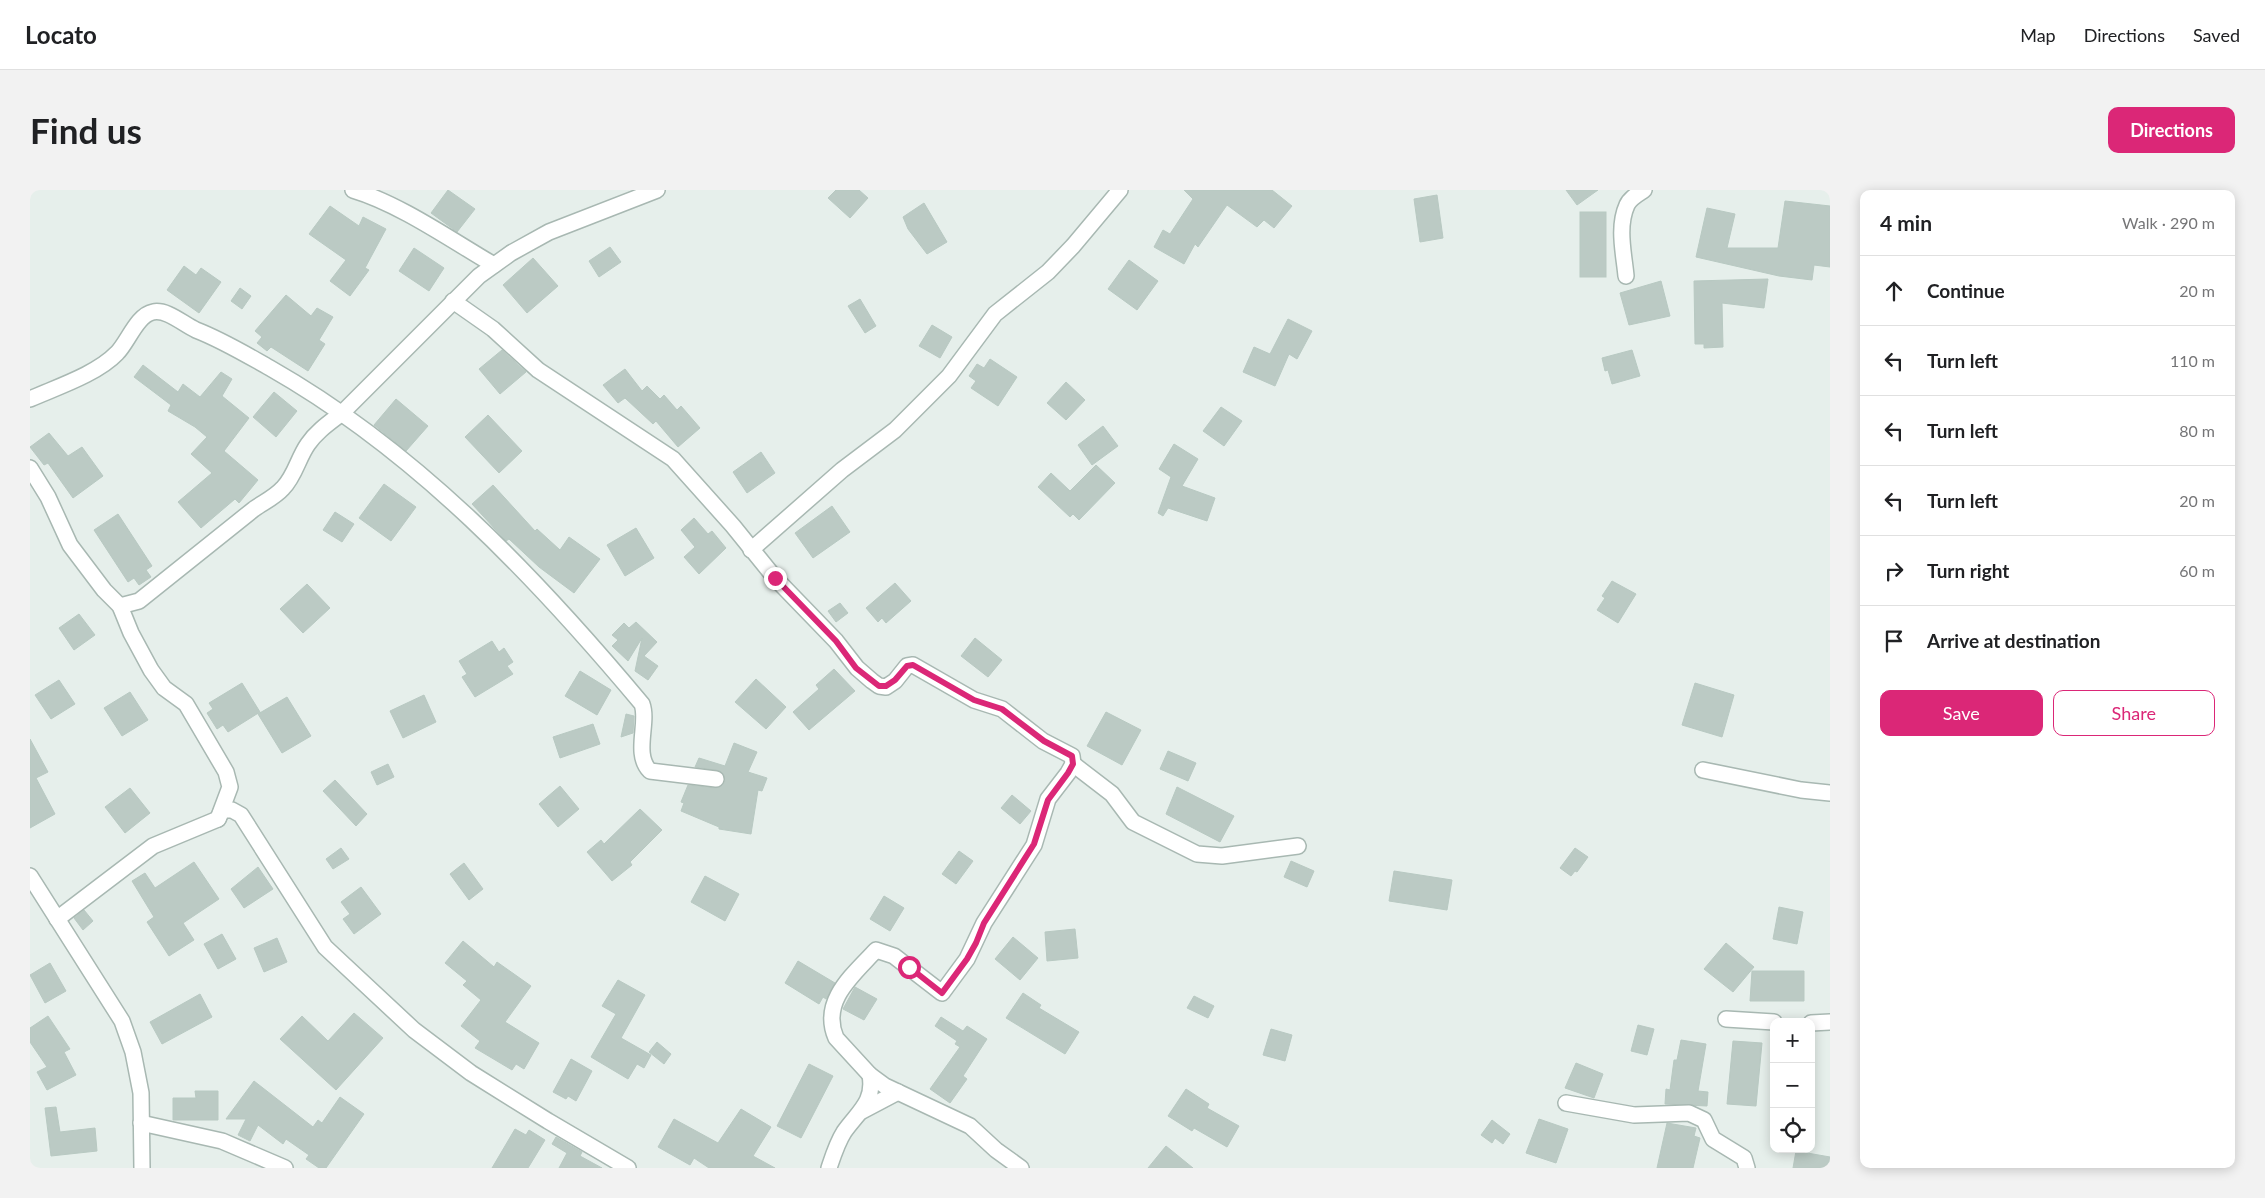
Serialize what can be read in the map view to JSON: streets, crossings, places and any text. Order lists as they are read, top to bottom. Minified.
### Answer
{"page":{"header":"Locato","nav":["Map","Directions","Saved"],"buttons":["Directions",["Save","Share"]],"title":"Find us","heading":["4 min","Walk · 290 m"],"list":[["Continue","20 m"],["Turn left","110 m"],["Turn left","80 m"],["Turn left","20 m"],["Turn right","60 m"],"Arrive at destination"],"map_buttons":["+","−"]}}
